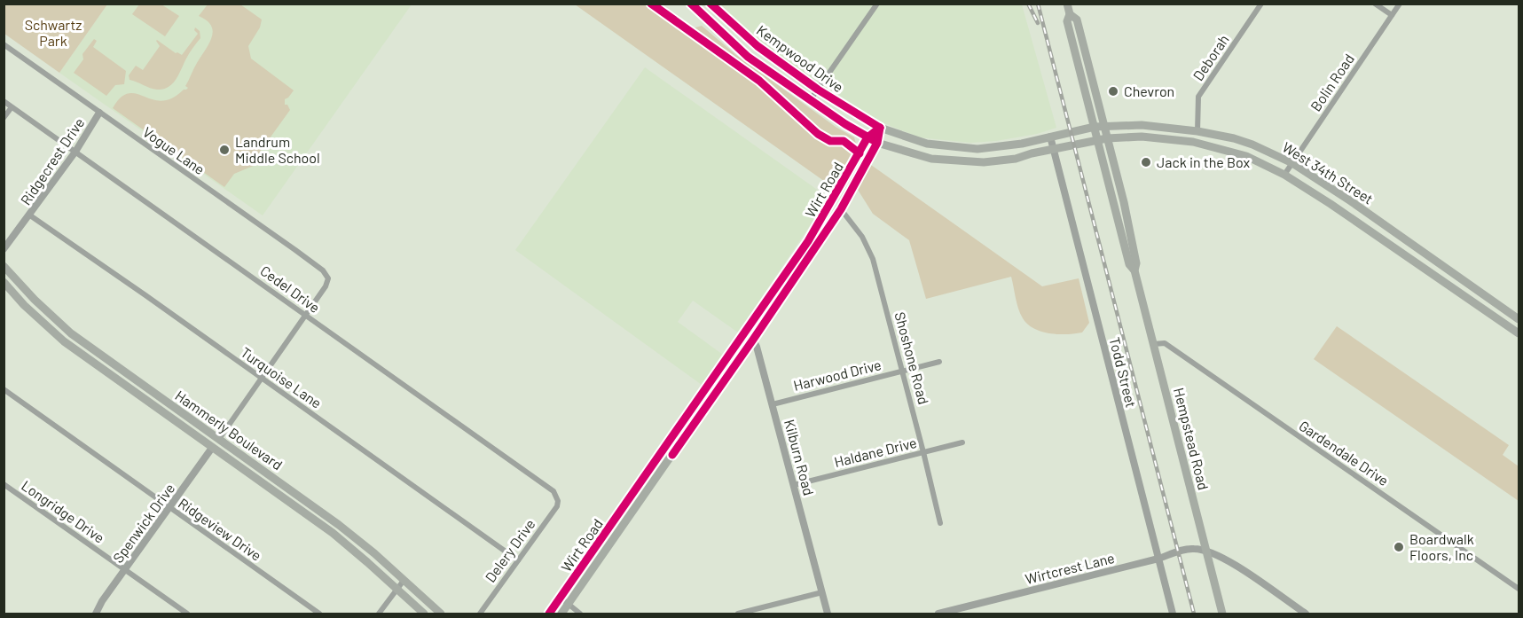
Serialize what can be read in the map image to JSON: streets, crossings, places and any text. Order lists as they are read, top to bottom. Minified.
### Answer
{"streets":{"main road":["Kempwood Drive","West 34th Street","Wirt Road","Hammerly Boulevard","Hempstead Road"],"street":["Deborah","Bolin Road","Vogue Lane","Ridgecrest Drive","Cedel Drive","Shoshone Road","Todd Street","Harwood Drive","Turquoise Lane","Haldane Drive","Gardendale Drive","Kilburn Road","Longridge Drive","Spenwick Drive","Ridgeview Drive","Delery Drive","Wirtcrest Lane"]},"crossings":[["Deborah","West 34th Street"],["Kempwood Drive","West 34th Street"],["Kempwood Drive","Wirt Road"],["Kempwood Drive","Todd Street"],["Kempwood Drive","Hempstead Road"],["Bolin Road","West 34th Street"],["Vogue Lane","Ridgecrest Drive"],["Vogue Lane","Cedel Drive"],["Ridgecrest Drive","Cedel Drive"],["Ridgecrest Drive","Turquoise Lane"],["West 34th Street","Hempstead Road"],["Wirt Road","Shoshone Road"],["Wirt Road","Kilburn Road"],["Cedel Drive","Delery Drive"],["Shoshone Road","Harwood Drive"],["Shoshone Road","Haldane Drive"],["Todd Street","Wirtcrest Lane"],["Harwood Drive","Kilburn Road"],["Turquoise Lane","Delery Drive"],["Hammerly Boulevard","Spenwick Drive"],["Hempstead Road","Gardendale Drive"],["Hempstead Road","Wirtcrest Lane"],["Haldane Drive","Kilburn Road"],["Longridge Drive","Spenwick Drive"],["Spenwick Drive","Ridgeview Drive"]],"parks":["Schwartz Park"],"places":["Chevron","Landrum Middle School","Jack in the Box","Boardwalk Floors, Inc"]}
